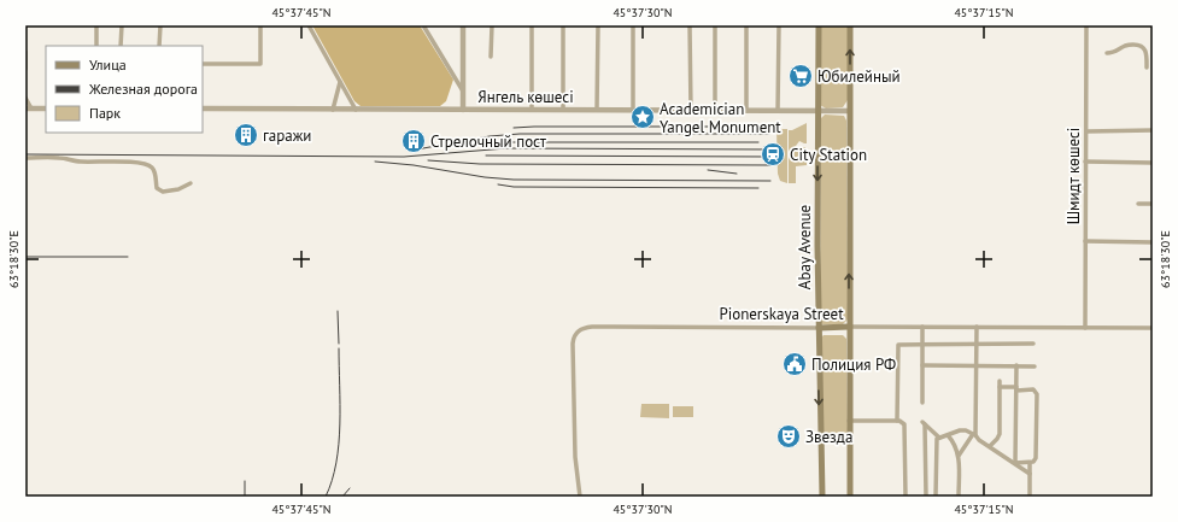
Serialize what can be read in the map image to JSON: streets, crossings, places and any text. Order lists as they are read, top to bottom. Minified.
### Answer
{"streets":{"main road":["Abay Avenue","Pionerskaya Street"],"street":["Янгель көшесі","Шмидт көшесі"]},"crossings":[["Янгель көшесі","Abay Avenue"],["Шмидт көшесі","Pionerskaya Street"],["Abay Avenue","Pionerskaya Street"]],"places":{"supermarket":["Юбилейный"],"place":["Academician Yangel Monument"],"building":["гаражи","Стрелочный пост"],"station":["City Station"],"public building":["Полиция РФ"],"theatre":["Звезда"]},"legend":["Улица","Железная дорога","Парк"],"coordinates":["45°37'45\"N","45°37'30\"N","45°37'15\"N","63°18'30\"E"]}
